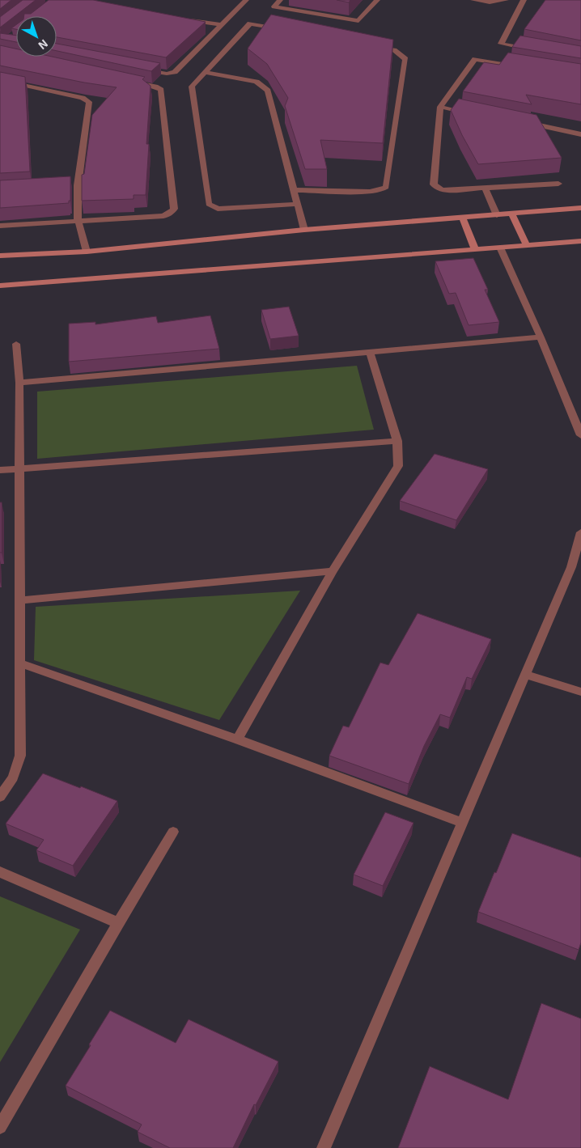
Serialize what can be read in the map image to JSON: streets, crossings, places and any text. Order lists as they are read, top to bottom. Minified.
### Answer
{"north":"bottom right"}
